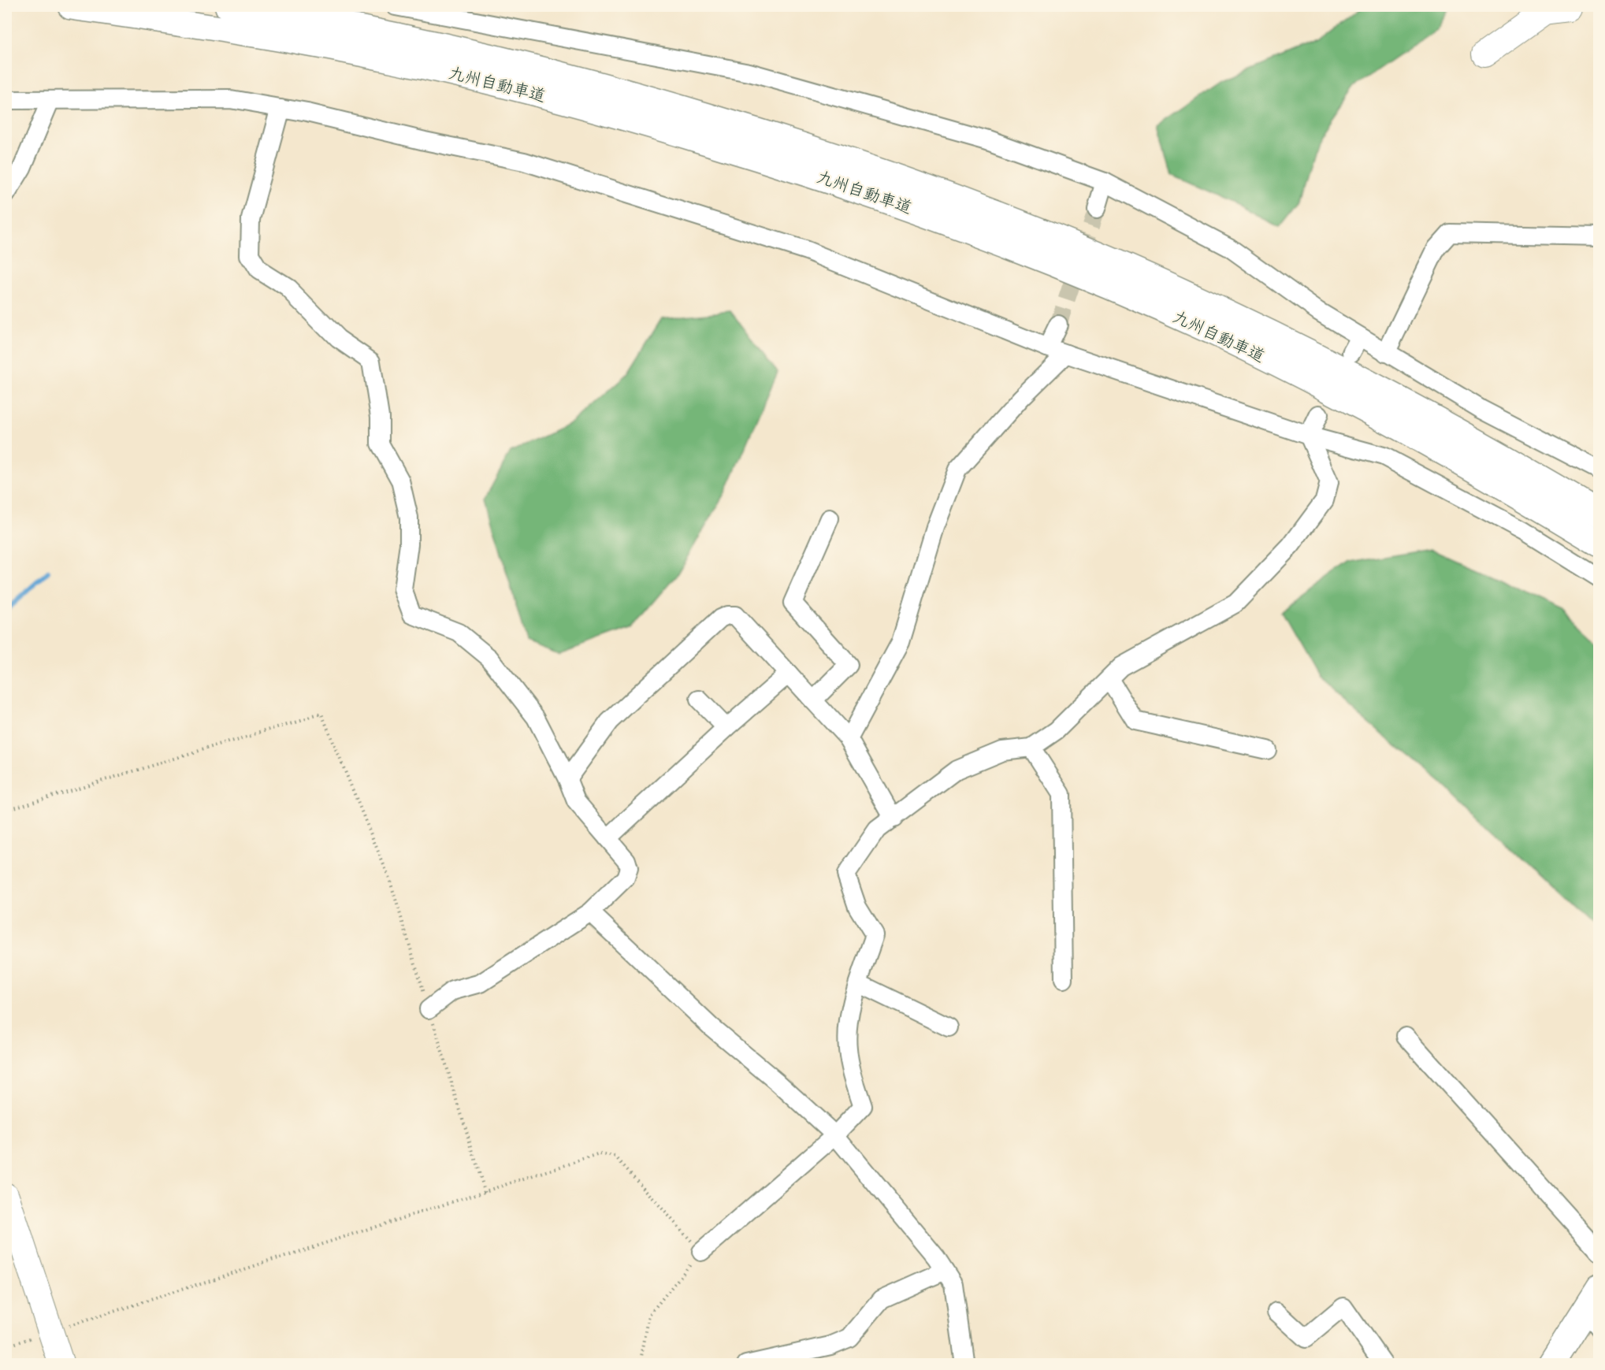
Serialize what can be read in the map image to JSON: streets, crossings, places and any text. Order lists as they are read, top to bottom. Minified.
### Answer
{"streets":{"highway":["九州自動車道"]}}
